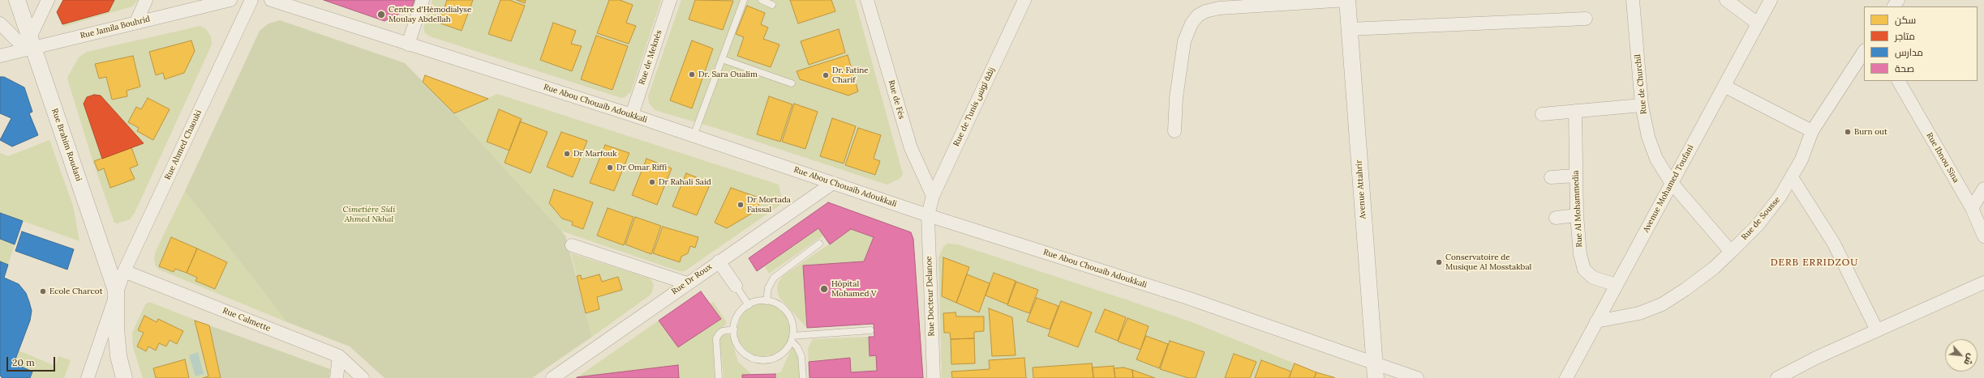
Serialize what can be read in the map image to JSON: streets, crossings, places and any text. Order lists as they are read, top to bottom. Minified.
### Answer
{"streets":{"street":["Rue Jamila Bouhrid","Rue de Meknès","Rue de Churchil","Rue de Fés","Rue Abou Chouaib Adoukkali","Rue de Tunis زنقة تونس","Rue Brahim Roudani","Rue Ahmed Chaouki","Rue Ibnou Sina","Avenue Mohamed Toufani","Avenue Attahrir","Rue Al Mohammedia","Rue de Sousse","Rue Dr Roux","Rue Docteur Delanoe","Rue Calmette"]},"crossings":[["Rue Jamila Bouhrid","Rue Brahim Roudani"],["Rue de Meknès","Rue Abou Chouaib Adoukkali"],["Rue de Churchil","Avenue Mohamed Toufani"],["Rue de Churchil","Rue de Sousse"],["Rue de Fés","Rue de Tunis زنقة تونس"],["Rue Abou Chouaib Adoukkali","Rue de Tunis زنقة تونس"],["Rue Abou Chouaib Adoukkali","Avenue Attahrir"],["Rue Abou Chouaib Adoukkali","Rue Dr Roux"],["Rue Abou Chouaib Adoukkali","Rue Docteur Delanoe"],["Rue de Tunis زنقة تونس","Rue Docteur Delanoe"],["Rue Brahim Roudani","Rue Ahmed Chaouki"],["Rue Ahmed Chaouki","Rue Calmette"],["Avenue Mohamed Toufani","Rue Al Mohammedia"],["Avenue Mohamed Toufani","Rue de Sousse"]],"districts":["DERB ERRIDZOU"],"parks":["Cimetière Sidi Ahmed Nkhal"],"places":["Centre d'Hémodialyse Moulay Abdellah","Dr. Sara Oualim","Dr. Fatine Charif","Burn out","Dr Marfouk","Dr Omar Riffi","Dr Rahali Said","Dr Mortada Faissal","Conservatoire de Musique Al Mosstakbal","Hôpital Mohamed V","Ecole Charcot"],"legend":["سكن","متاجر","مدارس","صحة"],"scale_bar":"20 m","north":"bottom right"}
